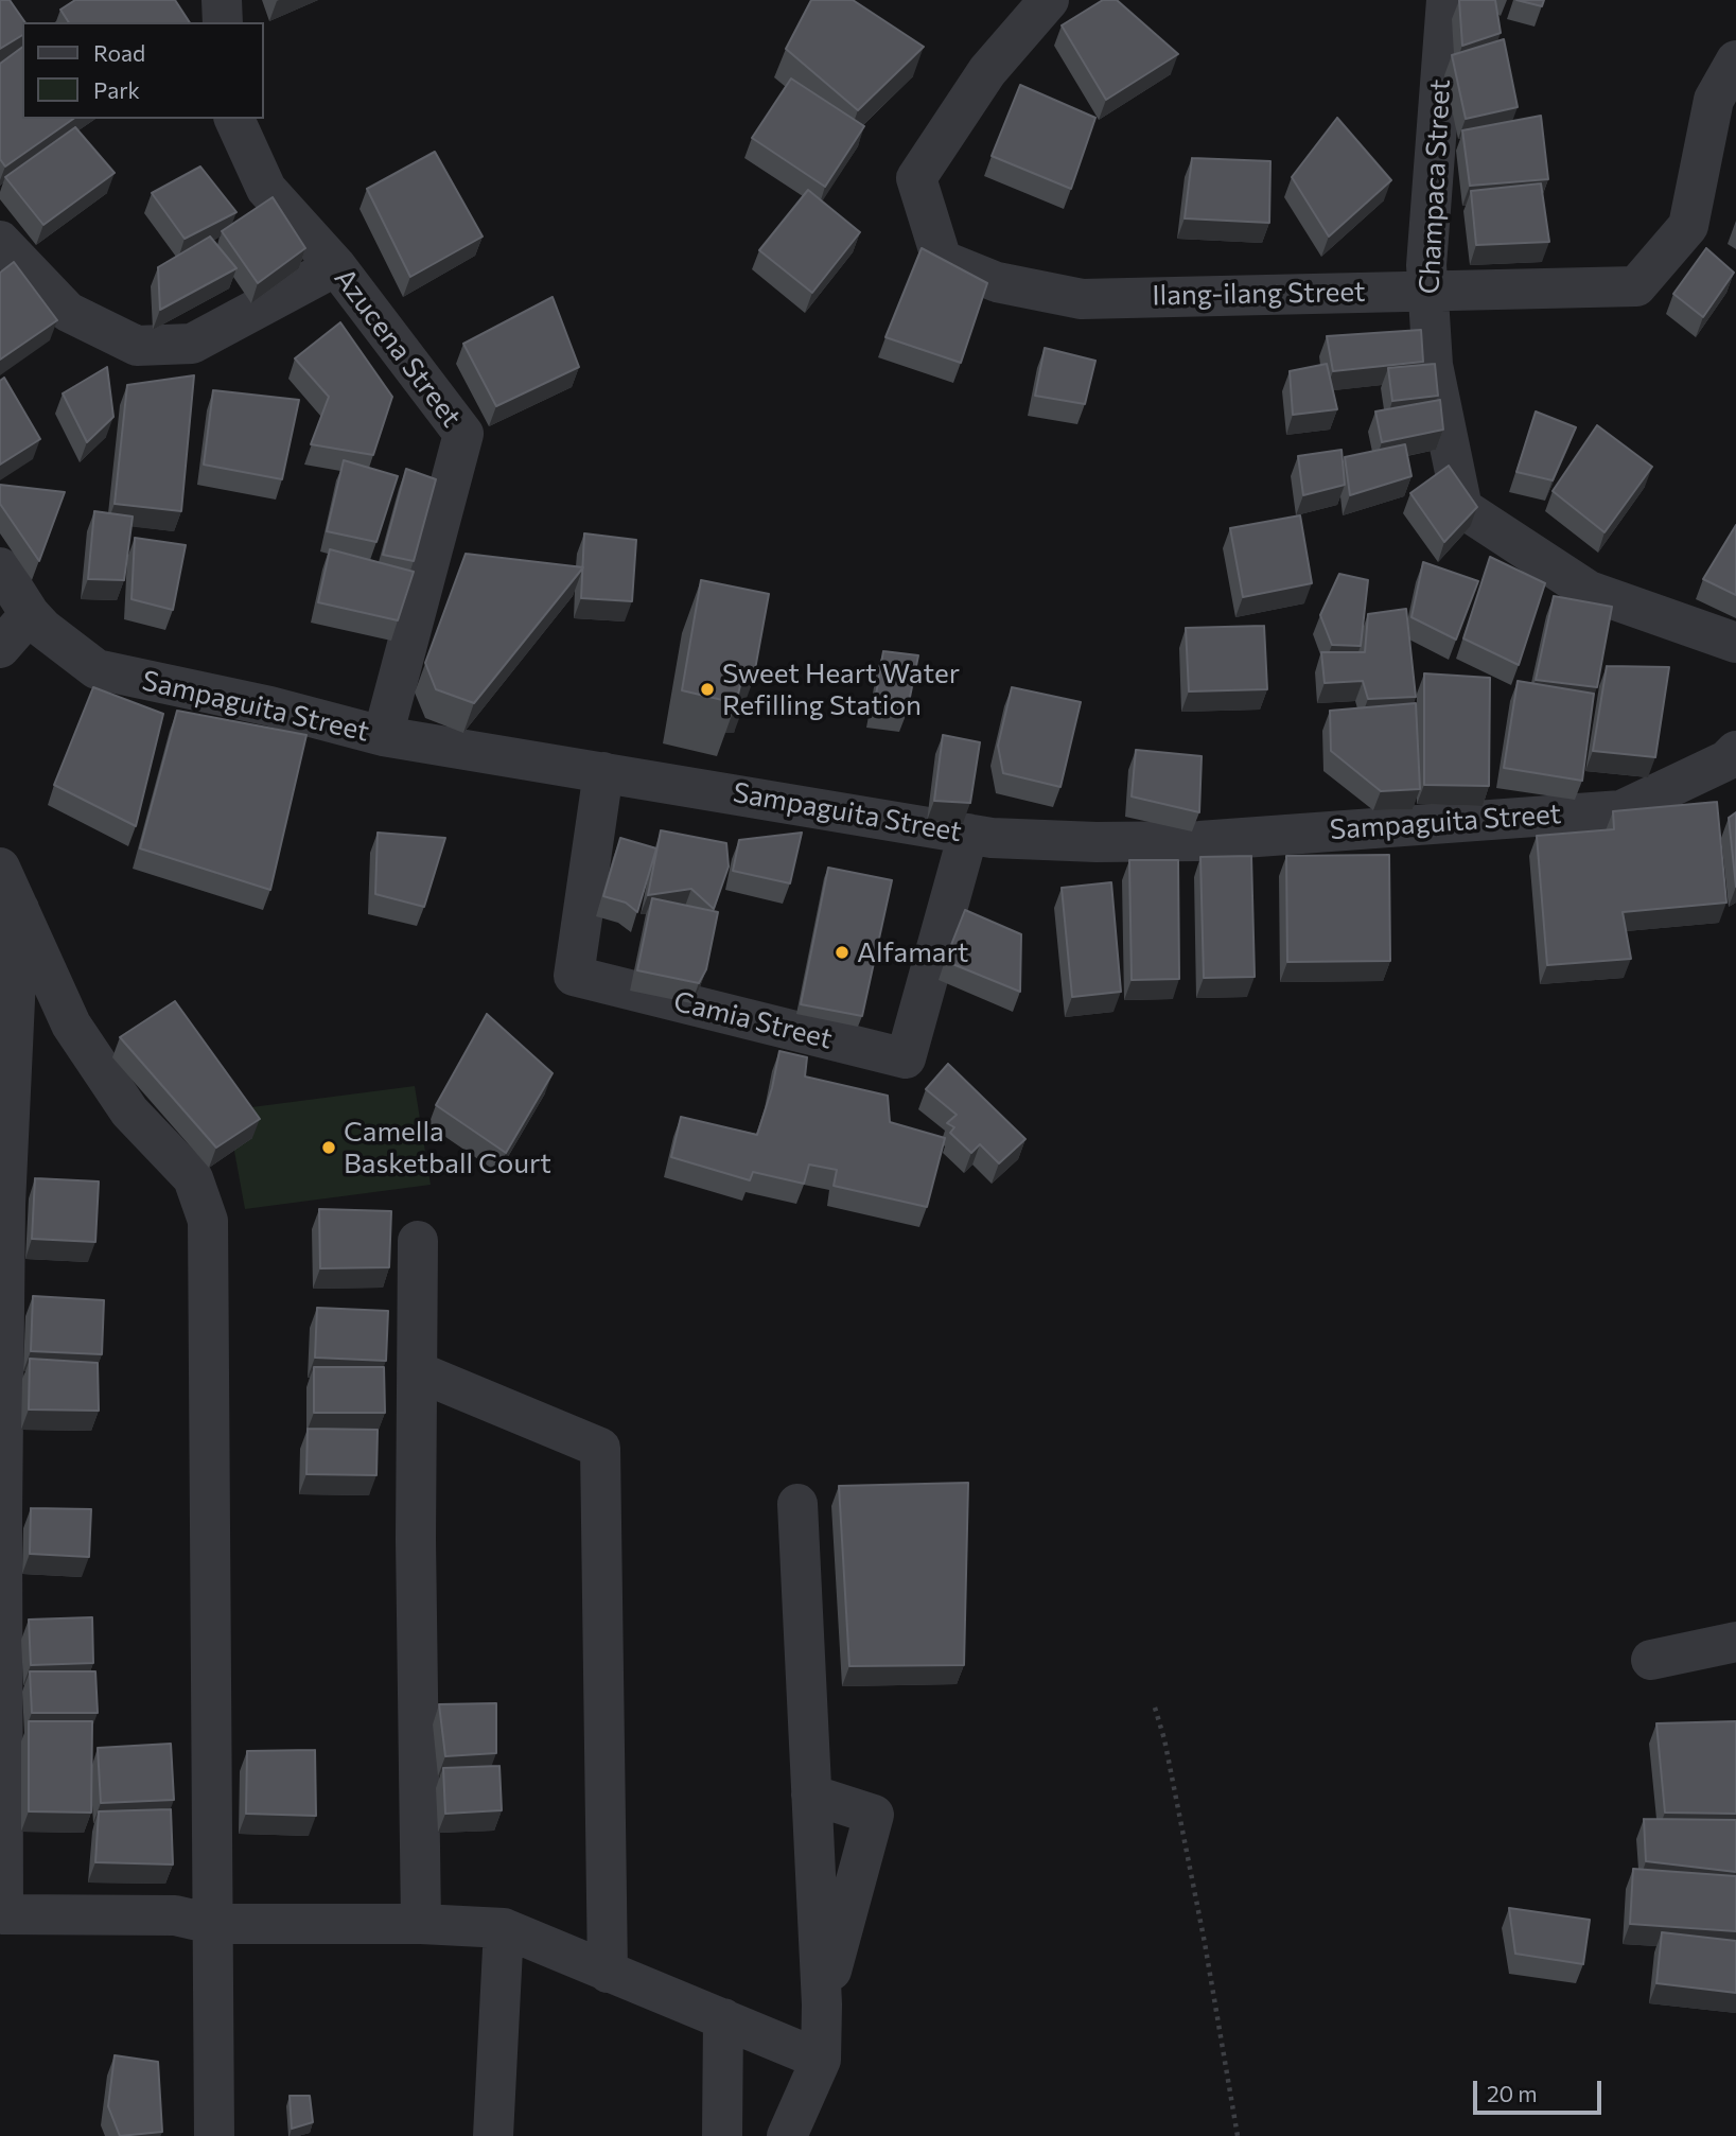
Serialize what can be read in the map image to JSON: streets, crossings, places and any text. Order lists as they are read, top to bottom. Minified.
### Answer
{"streets":{"street":["Champaca Street","Ilang-ilang Street","Azucena Street","Sampaguita Street","Camia Street"]},"crossings":[["Champaca Street","Ilang-ilang Street"],["Azucena Street","Sampaguita Street"],["Sampaguita Street","Camia Street"]],"places":["Sweet Heart Water Refilling Station","Alfamart","Camella Basketball Court"],"legend":["Road","Park"],"scale_bar":"20 m"}
